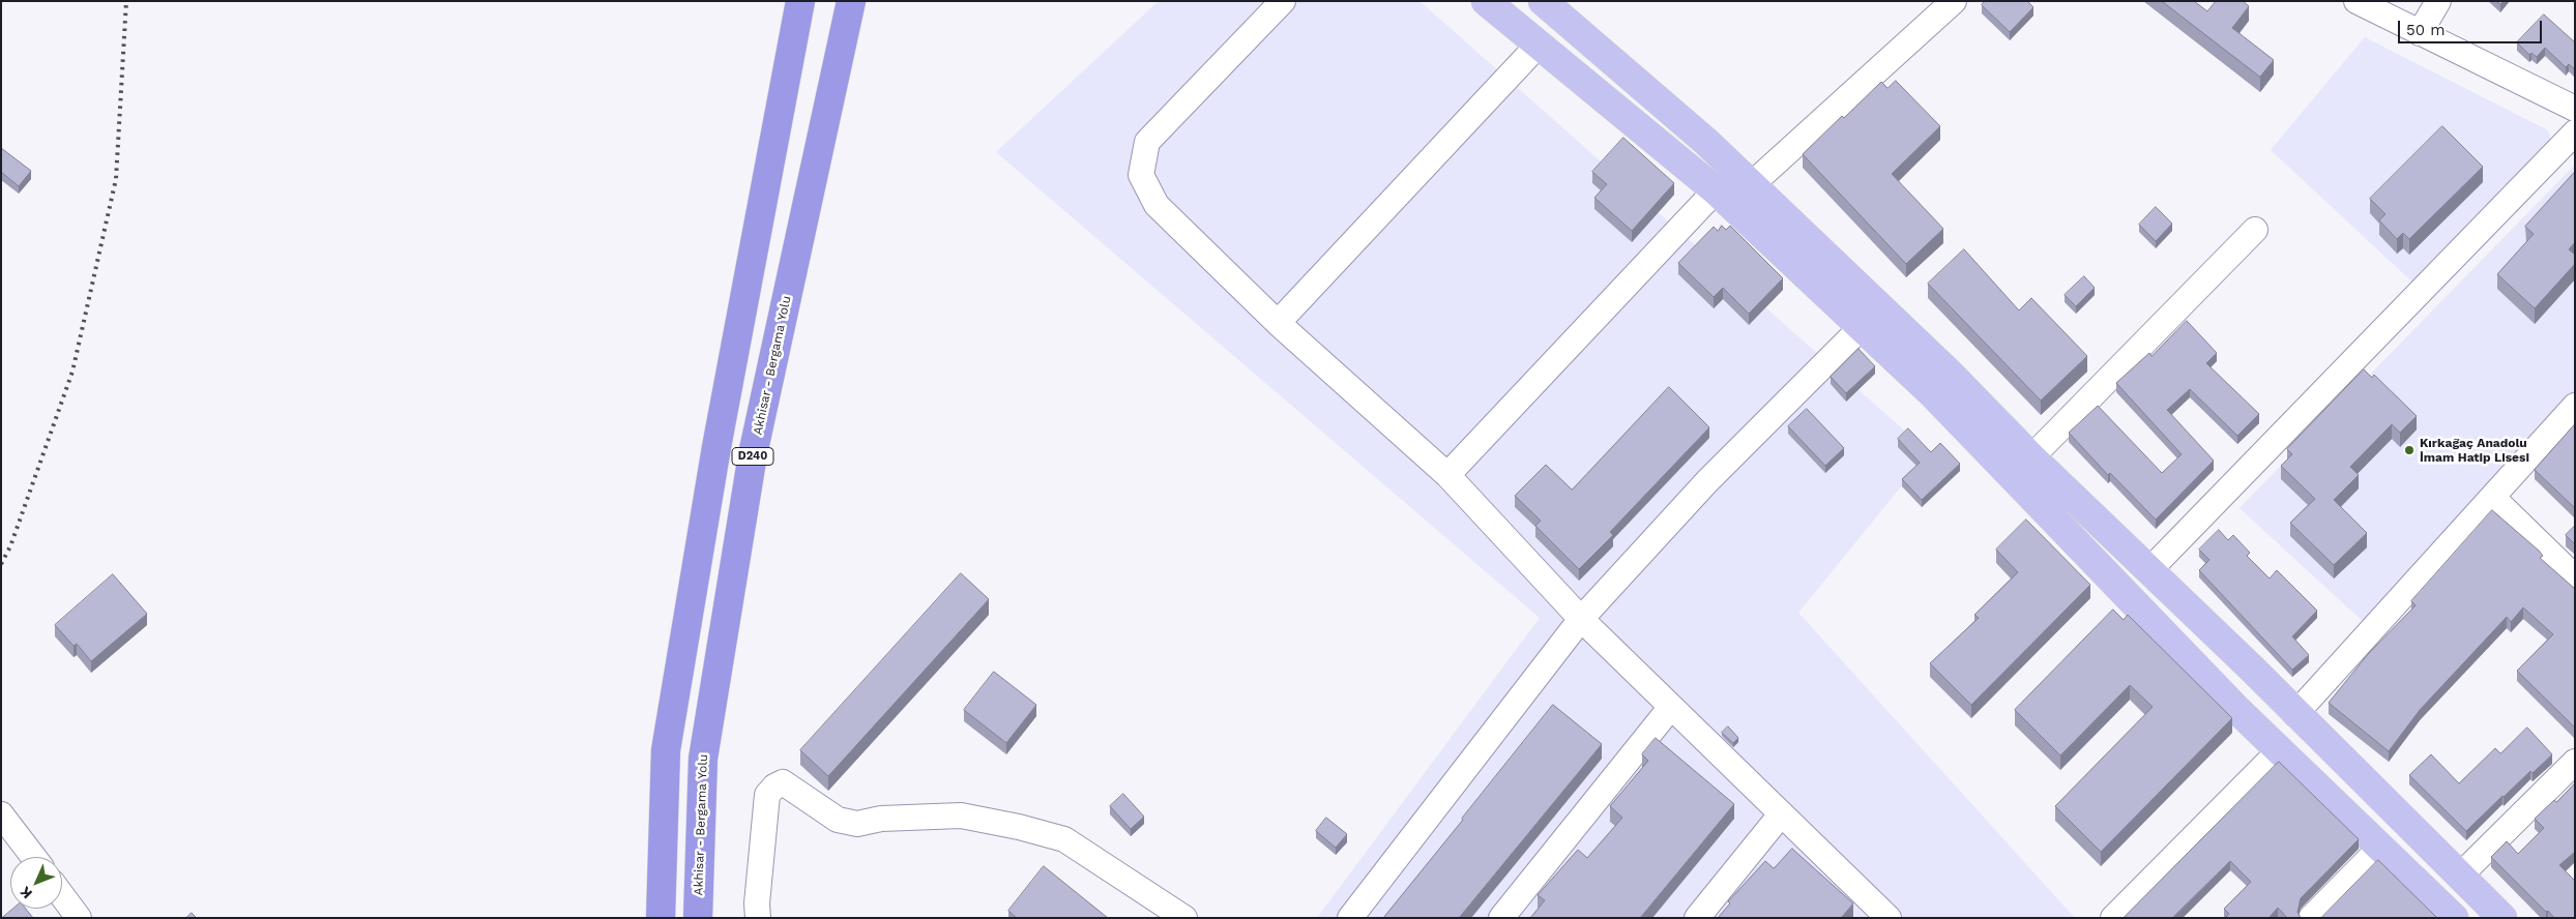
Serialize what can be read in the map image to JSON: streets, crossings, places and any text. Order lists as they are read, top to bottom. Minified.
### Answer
{"streets":{"highway":["Akhisar - Bergama Yolu","D240"]},"places":["Kırkağaç Anadolu İmam Hatip Lisesi"],"scale_bar":"50 m","north":"bottom left"}
